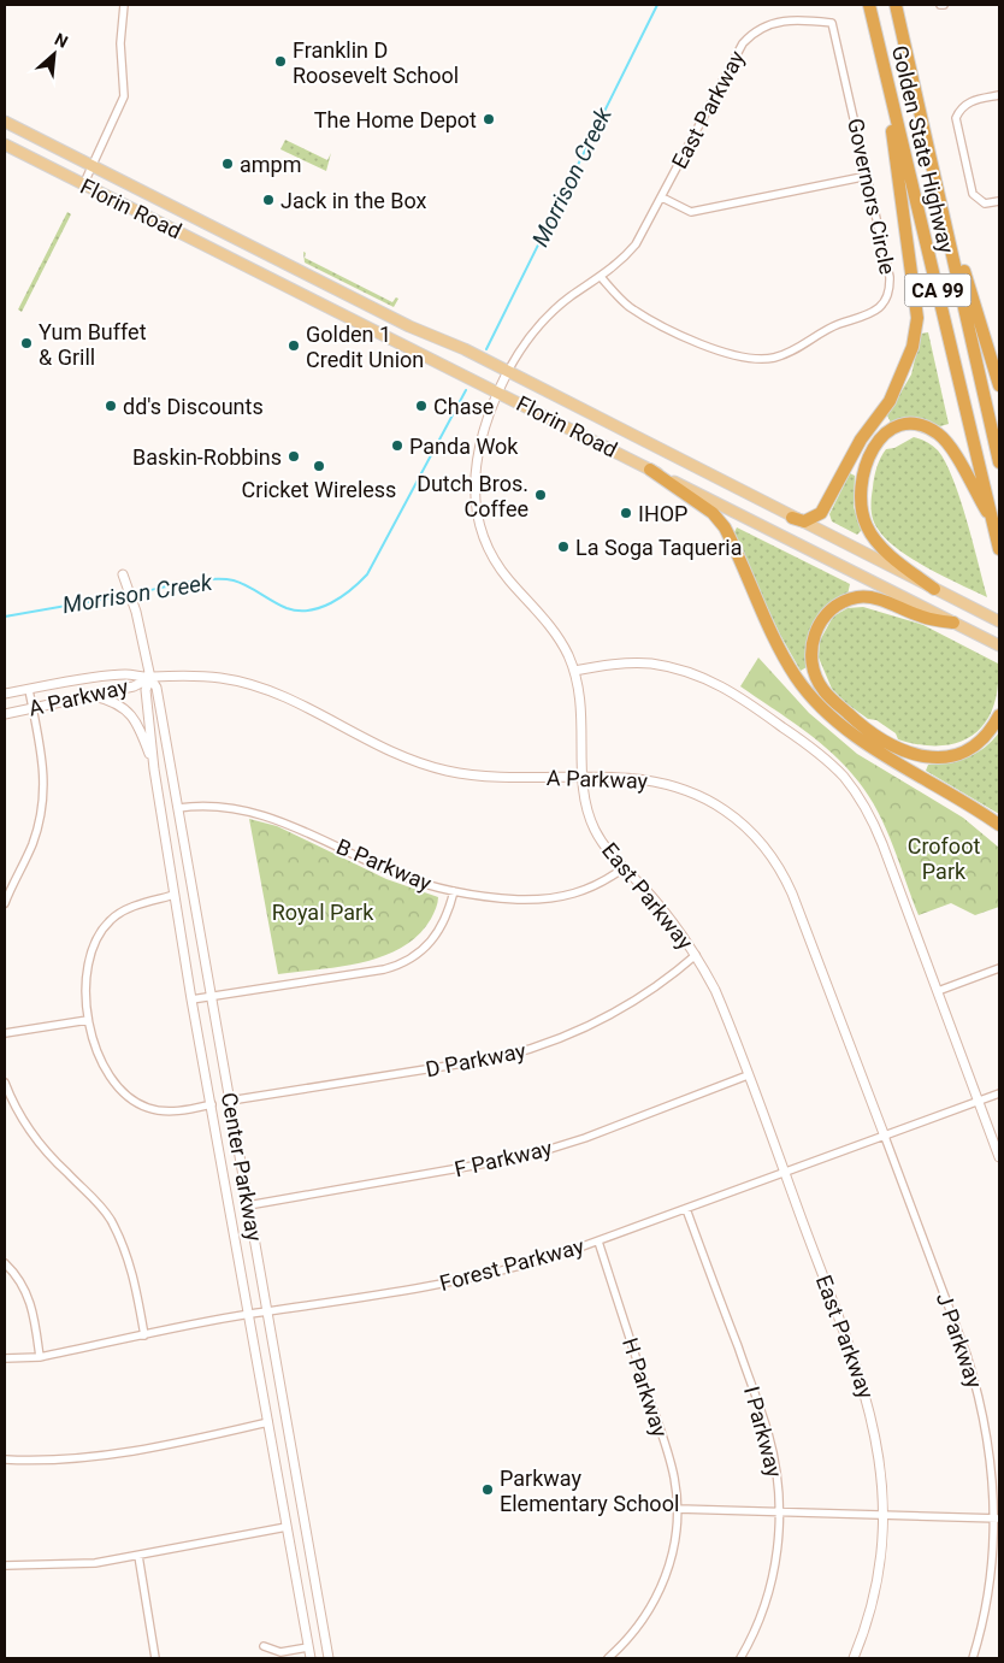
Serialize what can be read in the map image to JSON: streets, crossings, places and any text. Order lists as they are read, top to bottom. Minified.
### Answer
{"streets":{"highway":["Golden State Highway","CA 99"],"main road":["Florin Road"],"street":["East Parkway","Governors Circle","A Parkway","B Parkway","D Parkway","F Parkway","Center Parkway","Forest Parkway","J Parkway","H Parkway","I Parkway"]},"crossings":[["East Parkway","Governors Circle"],["East Parkway","Florin Road"],["East Parkway","A Parkway"],["East Parkway","B Parkway"],["East Parkway","D Parkway"],["East Parkway","F Parkway"],["East Parkway","Forest Parkway"],["A Parkway","Center Parkway"],["A Parkway","Forest Parkway"],["A Parkway","J Parkway"],["B Parkway","Center Parkway"],["D Parkway","Center Parkway"],["F Parkway","Center Parkway"],["Center Parkway","Forest Parkway"],["Forest Parkway","J Parkway"],["Forest Parkway","H Parkway"],["Forest Parkway","I Parkway"]],"water":["Morrison Creek"],"parks":["Crofoot Park","Royal Park"],"places":["Franklin D Roosevelt School","The Home Depot","ampm","Jack in the Box","Yum Buffet & Grill","Golden 1 Credit Union","dd's Discounts","Chase","Panda Wok","Baskin-Robbins","Cricket Wireless","Dutch Bros. Coffee","IHOP","La Soga Taqueria","Parkway Elementary School"],"north":"top right"}
